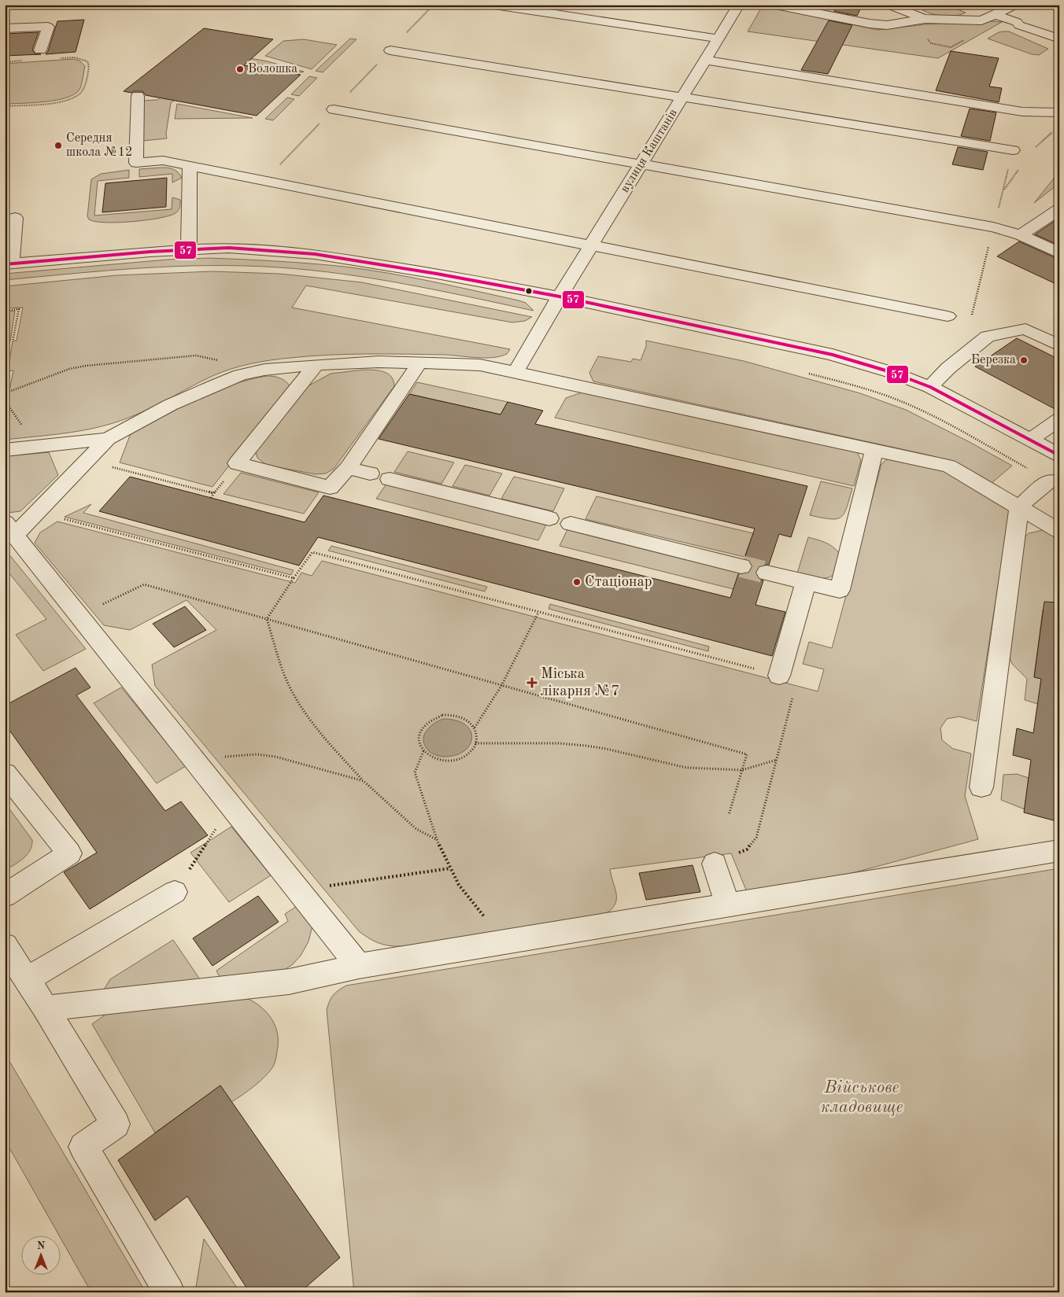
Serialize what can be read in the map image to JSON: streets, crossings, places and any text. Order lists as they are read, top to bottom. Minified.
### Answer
{"streets":{"street":["вулиця Каштанів"]},"parks":["Військове кладовище"],"places":{"other":["Волошка","Середня школа №12","Березка","Стаціонар"],"health":["Міська лікарня №7"]},"lines":["transit line 57"],"north":"top"}
